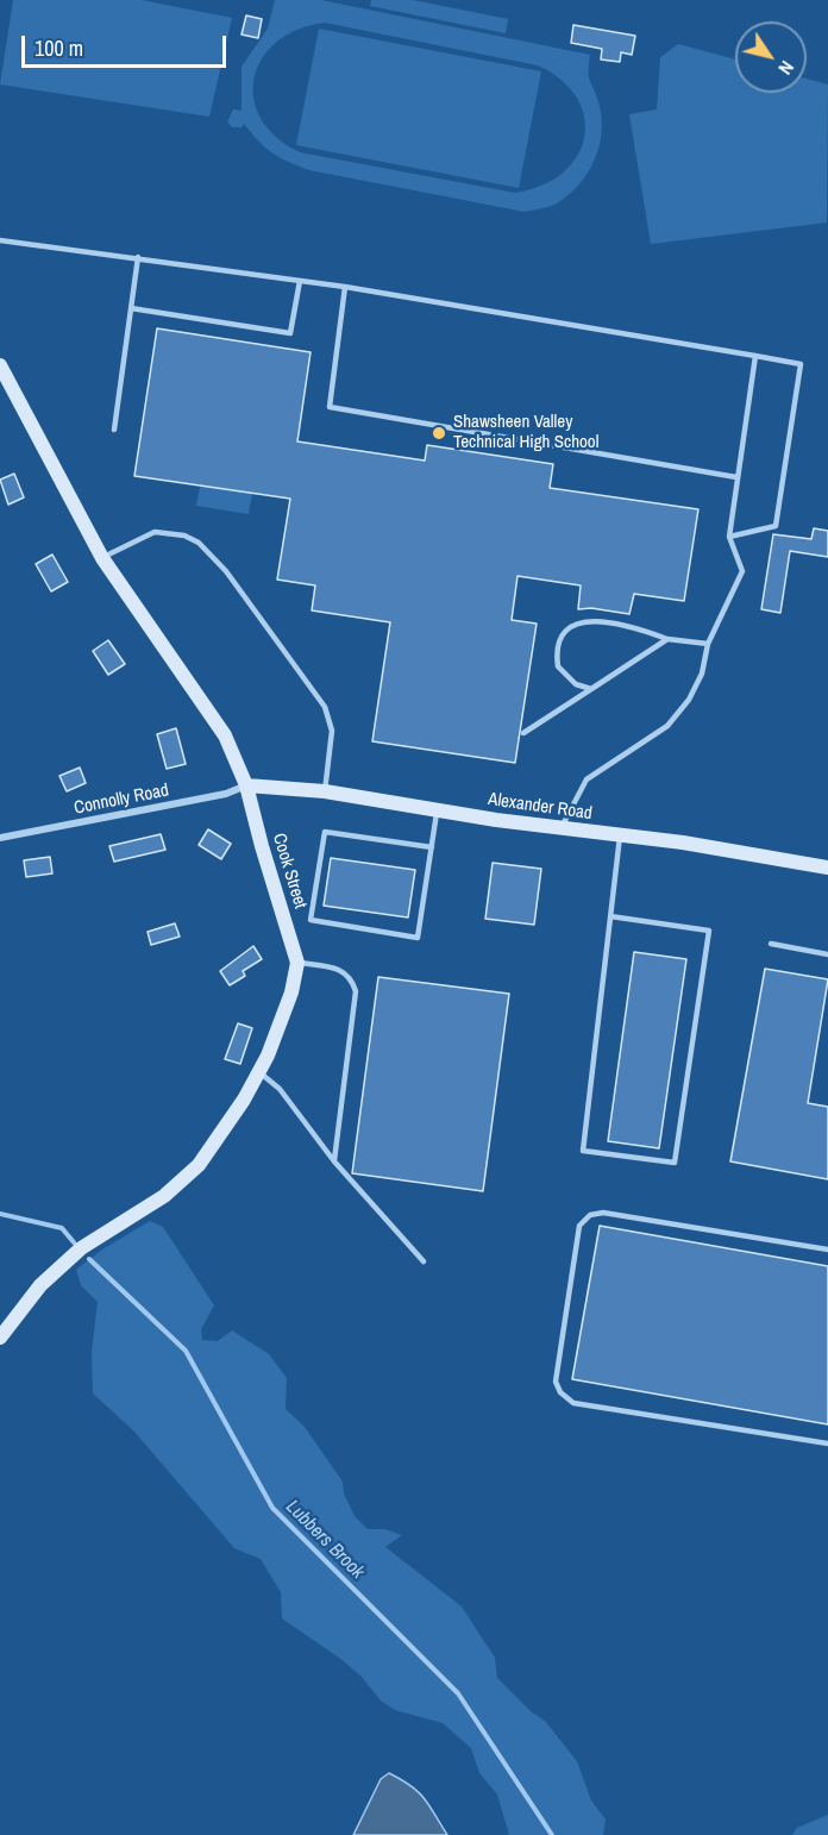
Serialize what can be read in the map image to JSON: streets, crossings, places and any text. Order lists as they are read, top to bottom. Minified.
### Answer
{"streets":{"street":["Connolly Road","Alexander Road","Cook Street"]},"crossings":[["Connolly Road","Alexander Road"],["Connolly Road","Cook Street"],["Alexander Road","Cook Street"]],"water":["Lubbers Brook"],"places":["Shawsheen Valley Technical High School"],"scale_bar":"100 m","north":"bottom right"}
